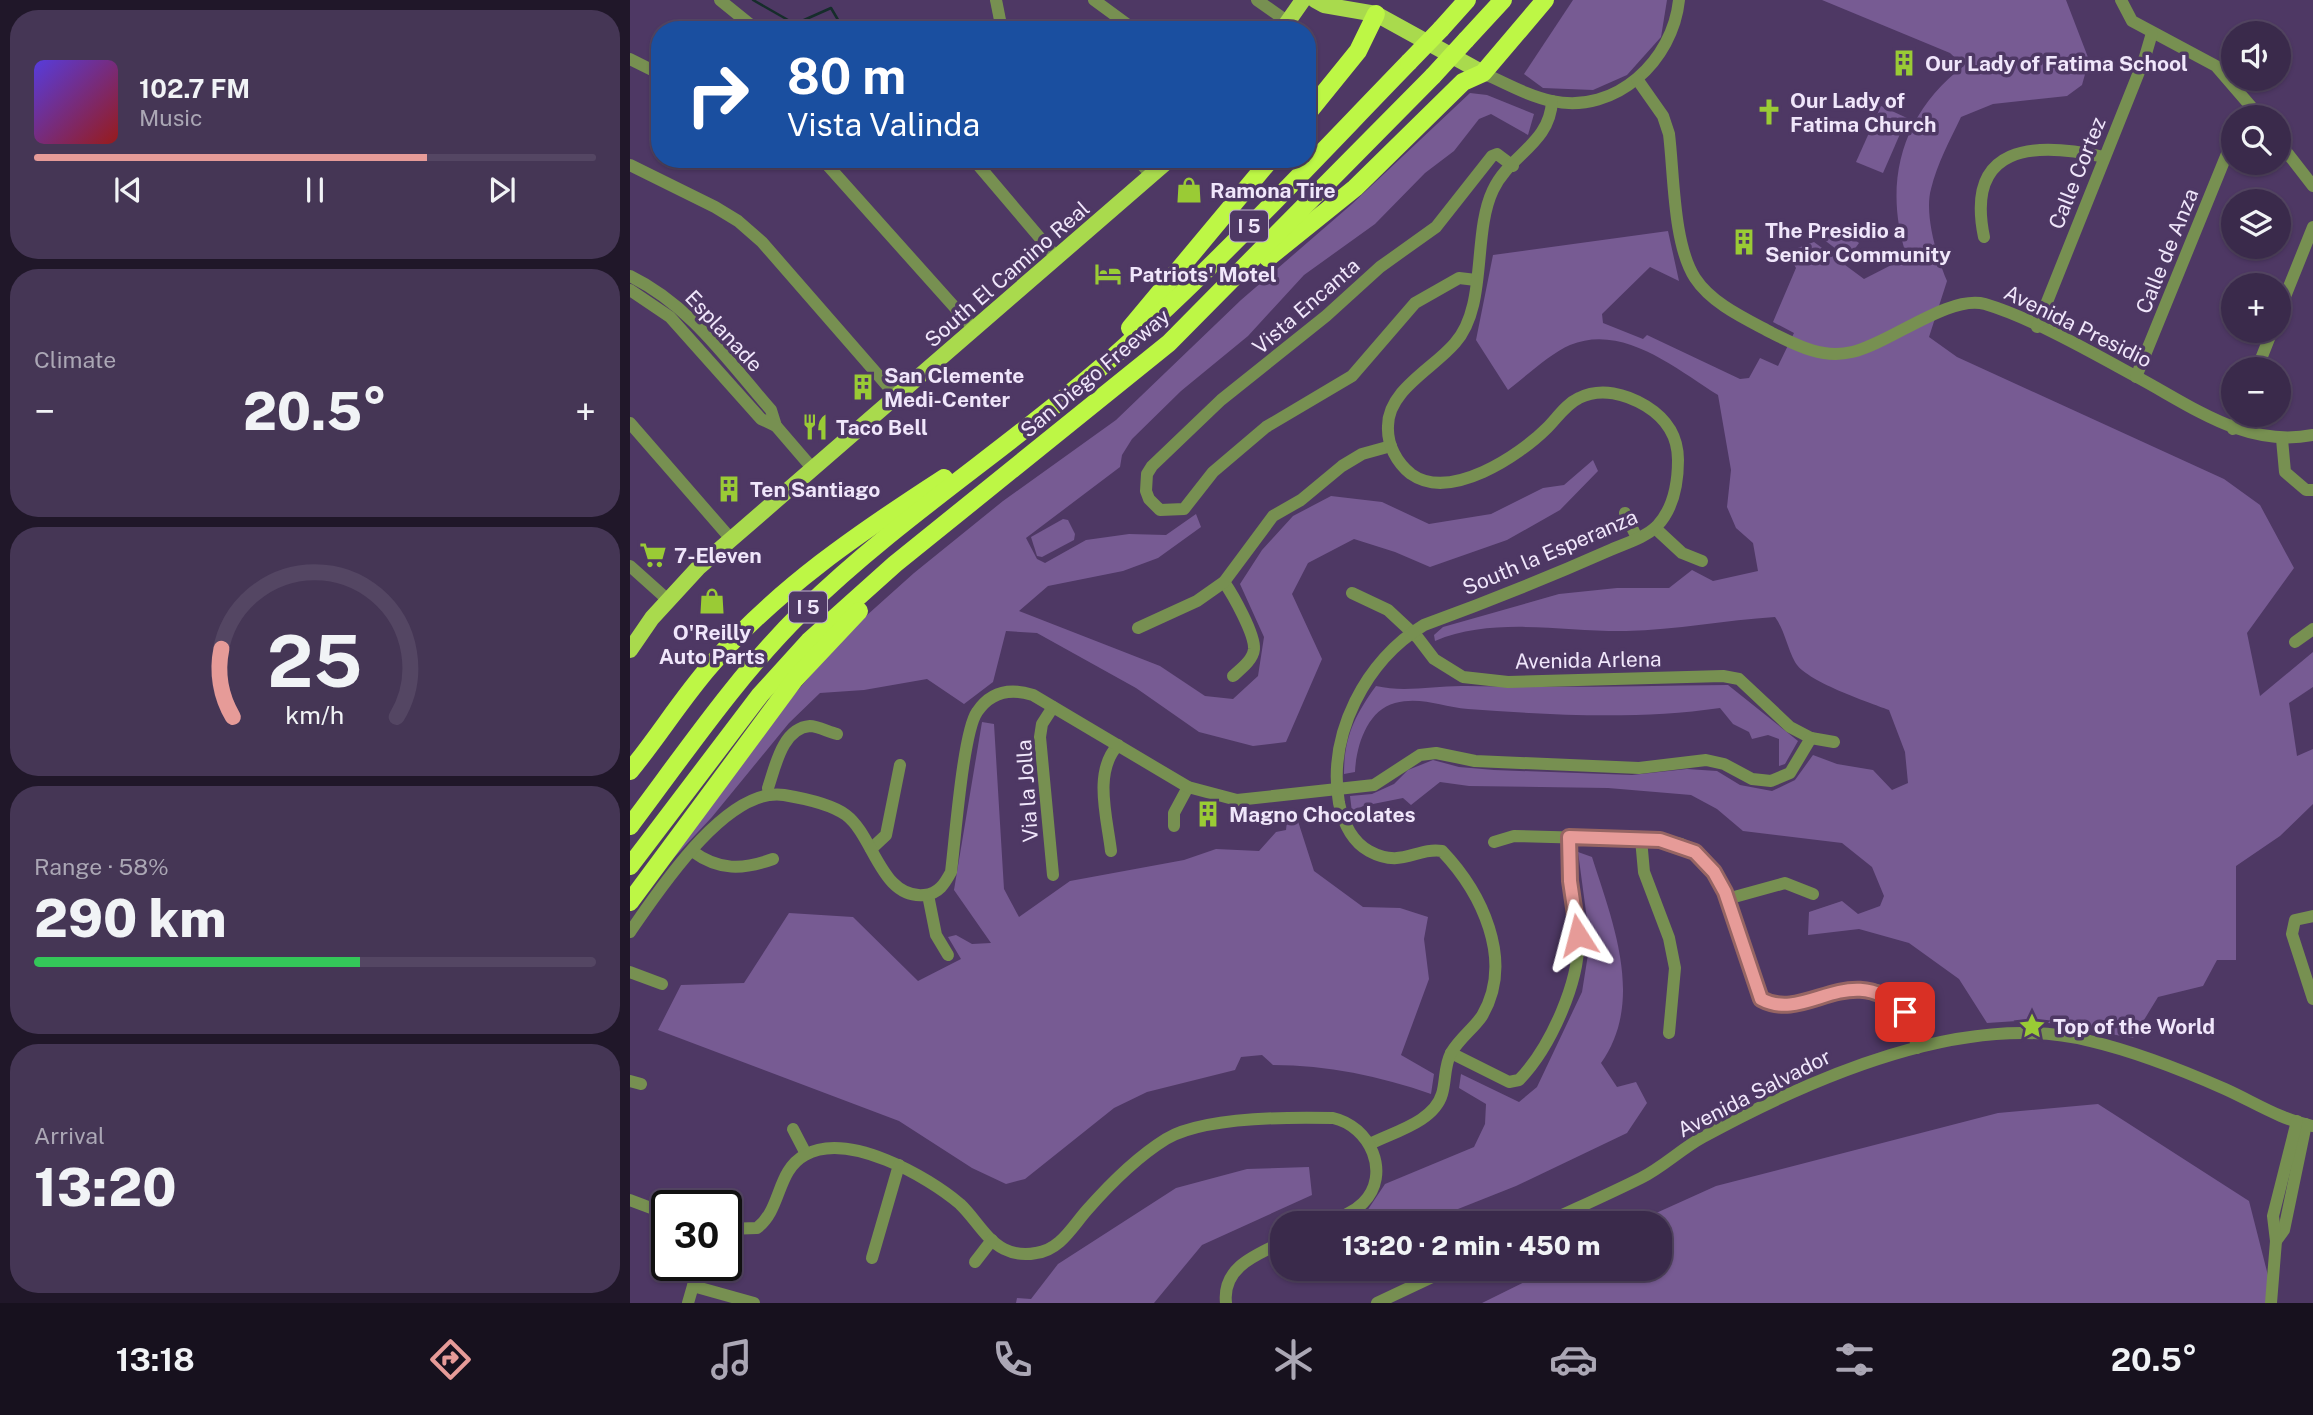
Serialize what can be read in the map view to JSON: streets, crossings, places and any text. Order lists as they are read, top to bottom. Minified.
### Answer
{"streets":{"highway":["I 5","San Diego Freeway"],"main road":["South El Camino Real"],"street":["Calle Cortez","Calle de Anza","Vista Encanta","Avenida Presidio","Esplanade","South la Esperanza","Avenida Arlena","Via la Jolla","Avenida Salvador"]},"crossings":[["Calle Cortez","Avenida Presidio"],["Calle de Anza","Avenida Presidio"],["South El Camino Real","Esplanade"],["South la Esperanza","Avenida Arlena"]],"places":{"building":["Our Lady of Fatima School","The Presidio a Senior Community","San Clemente Medi-Center","Ten Santiago","Magno Chocolates"],"church":["Our Lady of Fatima Church"],"shop":["Ramona Tire","O'Reilly Auto Parts"],"hotel":["Patriots' Motel"],"restaurant":["Taco Bell"],"supermarket":["7-Eleven"],"place":["Top of the World"]},"page":{"map_buttons":["+","−"],"turn":["80 m","Vista Valinda"],"song":["102.7 FM","Music"],"tile":["Climate",["Range · 58%","290 km"],["Arrival","13:20"]],"heat":["−","20.5°","+"],"limit":"30","trip":"13:20 · 2 min · 450 m","tabs":["13:18","20.5°"],"gauge":["25","km/h"]}}
